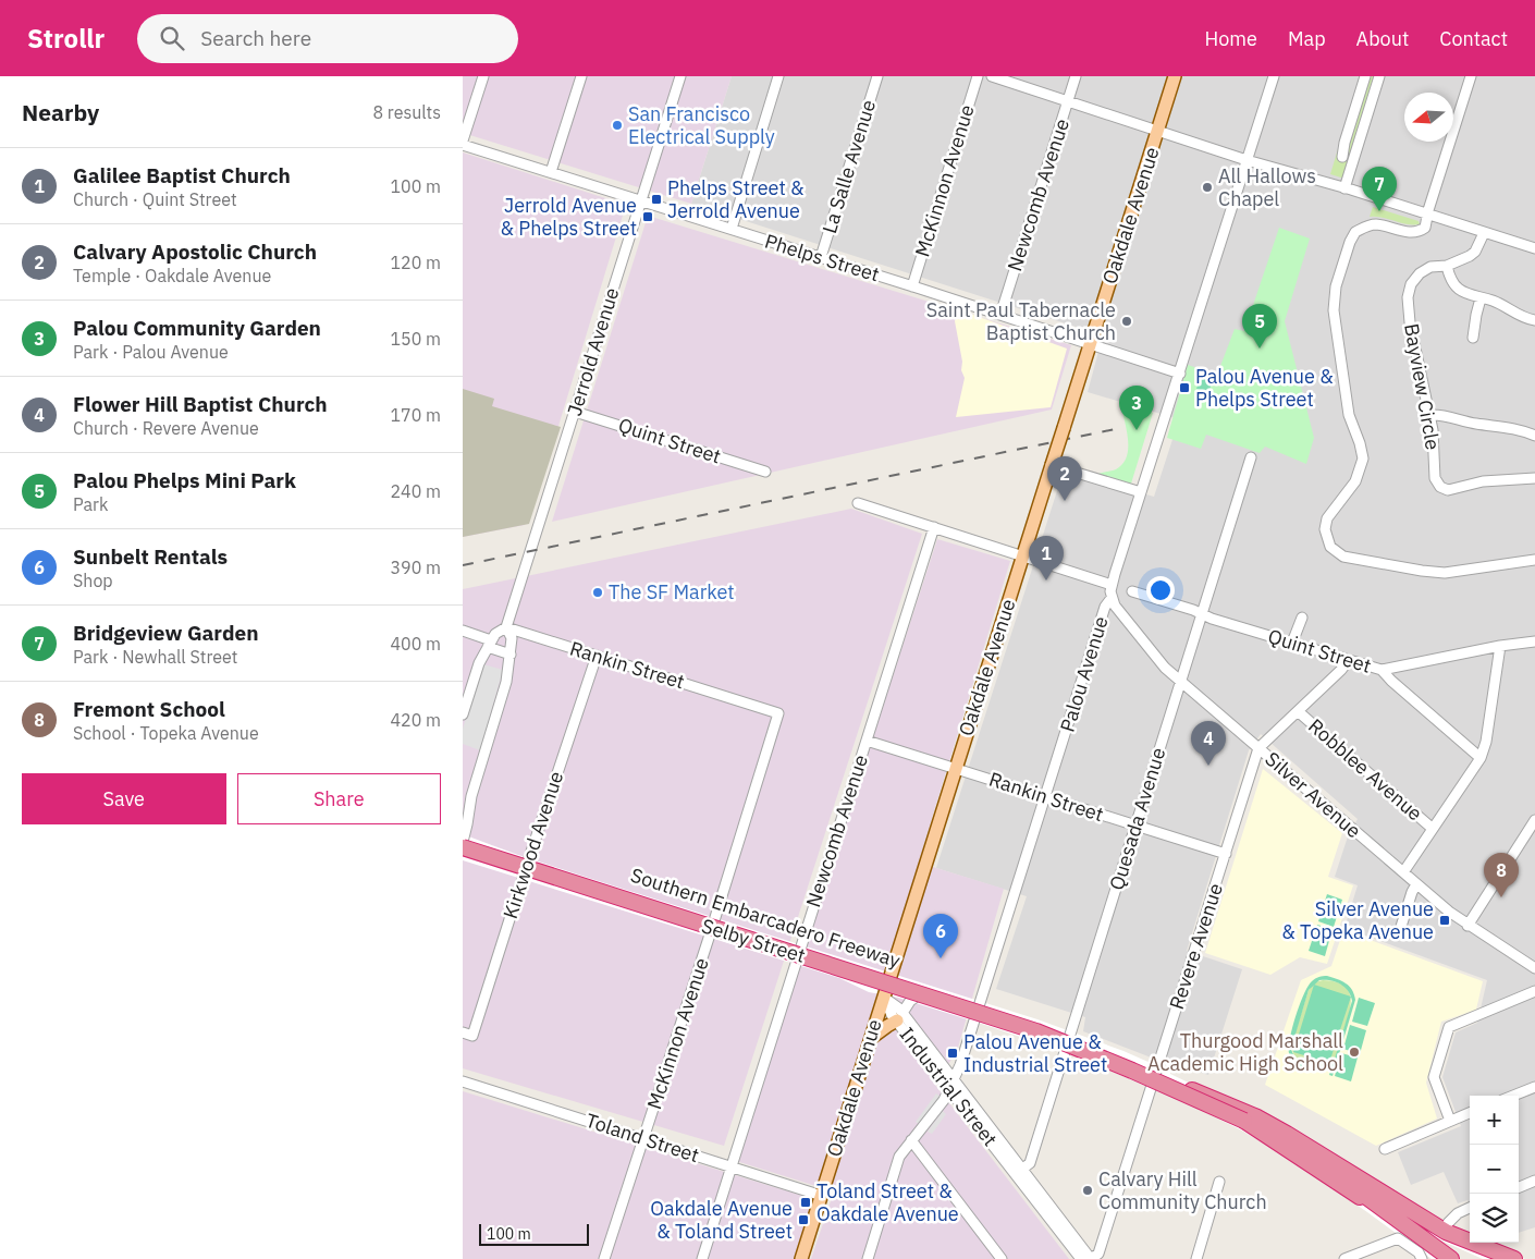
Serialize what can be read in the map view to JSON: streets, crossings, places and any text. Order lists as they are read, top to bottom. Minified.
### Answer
{"streets":{"highway":["Southern Embarcadero Freeway"],"main road":["Oakdale Avenue"],"street":["La Salle Avenue","McKinnon Avenue","Newcomb Avenue","Phelps Street","Jerrold Avenue","Bayview Circle","Quint Street","Rankin Street","Palou Avenue","Robblee Avenue","Silver Avenue","Quesada Avenue","Kirkwood Avenue","Selby Street","Revere Avenue","Industrial Street","Toland Street"]},"crossings":[["La Salle Avenue","Phelps Street"],["McKinnon Avenue","Phelps Street"],["McKinnon Avenue","Rankin Street"],["McKinnon Avenue","Selby Street"],["McKinnon Avenue","Toland Street"],["Newcomb Avenue","Phelps Street"],["Newcomb Avenue","Rankin Street"],["Newcomb Avenue","Selby Street"],["Newcomb Avenue","Toland Street"],["Oakdale Avenue","Phelps Street"],["Oakdale Avenue","Rankin Street"],["Oakdale Avenue","Selby Street"],["Oakdale Avenue","Industrial Street"],["Oakdale Avenue","Toland Street"],["Phelps Street","Jerrold Avenue"],["Phelps Street","Palou Avenue"],["Jerrold Avenue","Quint Street"],["Jerrold Avenue","Rankin Street"],["Jerrold Avenue","Southern Embarcadero Freeway"],["Quint Street","Quesada Avenue"],["Quint Street","Revere Avenue"],["Rankin Street","Palou Avenue"],["Rankin Street","Quesada Avenue"],["Rankin Street","Kirkwood Avenue"],["Rankin Street","Revere Avenue"],["Palou Avenue","Silver Avenue"],["Palou Avenue","Selby Street"],["Palou Avenue","Industrial Street"],["Robblee Avenue","Revere Avenue"],["Silver Avenue","Quesada Avenue"],["Silver Avenue","Revere Avenue"],["Quesada Avenue","Selby Street"],["Quesada Avenue","Industrial Street"],["Southern Embarcadero Freeway","Selby Street"],["Southern Embarcadero Freeway","Revere Avenue"],["Selby Street","Revere Avenue"],["Revere Avenue","Industrial Street"]],"places":{"other":["San Francisco Electrical Supply","All Hallows Chapel","Saint Paul Tabernacle Baptist Church","The SF Market","Thurgood Marshall Academic High School","Calvary Hill Community Church"],"transit":["Phelps Street & Jerrold Avenue","Jerrold Avenue & Phelps Street","Palou Avenue & Phelps Street","Silver Avenue & Topeka Avenue","Palou Avenue & Industrial Street","Toland Street & Oakdale Avenue","Oakdale Avenue & Toland Street"]},"scale_bar":"100 m","north":"left","page":{"header":"Strollr","search":"Search here","nav":["Home","Map","About","Contact"],"heading":["Nearby","8 results"],"list":[{"mark":"1","name":"Galilee Baptist Church","note":"Church · Quint Street","value":"100 m"},{"mark":"2","name":"Calvary Apostolic Church","note":"Temple · Oakdale Avenue","value":"120 m"},{"mark":"3","name":"Palou Community Garden","note":"Park · Palou Avenue","value":"150 m"},{"mark":"4","name":"Flower Hill Baptist Church","note":"Church · Revere Avenue","value":"170 m"},{"mark":"5","name":"Palou Phelps Mini Park","note":"Park","value":"240 m"},{"mark":"6","name":"Sunbelt Rentals","note":"Shop","value":"390 m"},{"mark":"7","name":"Bridgeview Garden","note":"Park · Newhall Street","value":"400 m"},{"mark":"8","name":"Fremont School","note":"School · Topeka Avenue","value":"420 m"}],"pins":["7","5","3","2","1","4","8","6"],"buttons":["Save","Share"],"map_buttons":["+","−"],"scale":"100 m"}}
